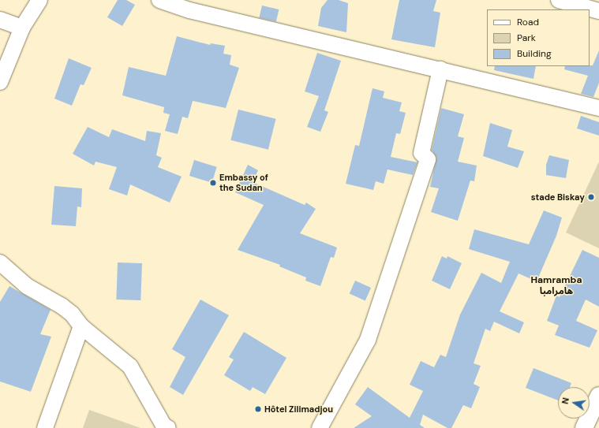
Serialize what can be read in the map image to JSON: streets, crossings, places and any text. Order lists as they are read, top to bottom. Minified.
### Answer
{"districts":["Hamramba هامرامبا"],"places":["Embassy of the Sudan","stade Biskay","Hôtel Zilimadjou"],"legend":["Road","Park","Building"],"north":"left"}
